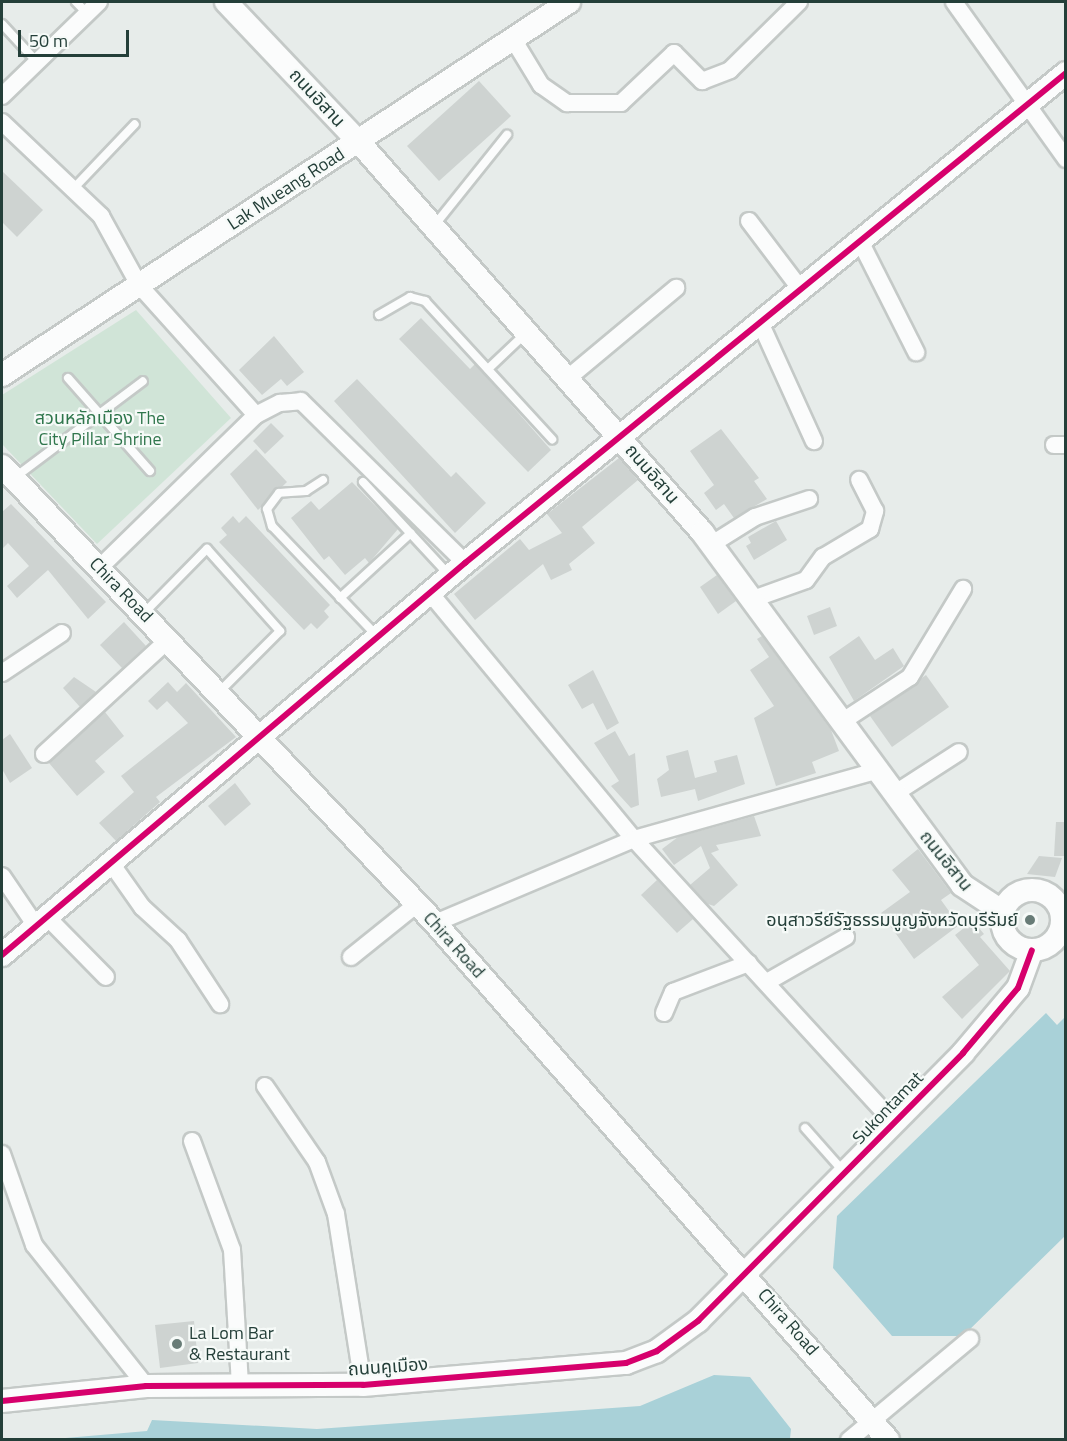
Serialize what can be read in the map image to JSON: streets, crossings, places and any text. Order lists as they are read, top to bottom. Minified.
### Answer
{"streets":{"street":["ถนนอิสาน","Lak Mueang Road","Chira Road","Sukontamat","ถนนคูเมือง"]},"crossings":[["ถนนอิสาน","Lak Mueang Road"],["ถนนอิสาน","Sukontamat"],["Chira Road","Sukontamat"],["Chira Road","ถนนคูเมือง"],["Sukontamat","ถนนคูเมือง"]],"parks":["สวนหลักเมือง The City Pillar Shrine"],"places":["อนุสาวรีย์รัฐธรรมนูญจังหวัดบุรีรัมย์","La Lom Bar & Restaurant"],"scale_bar":"50 m"}
